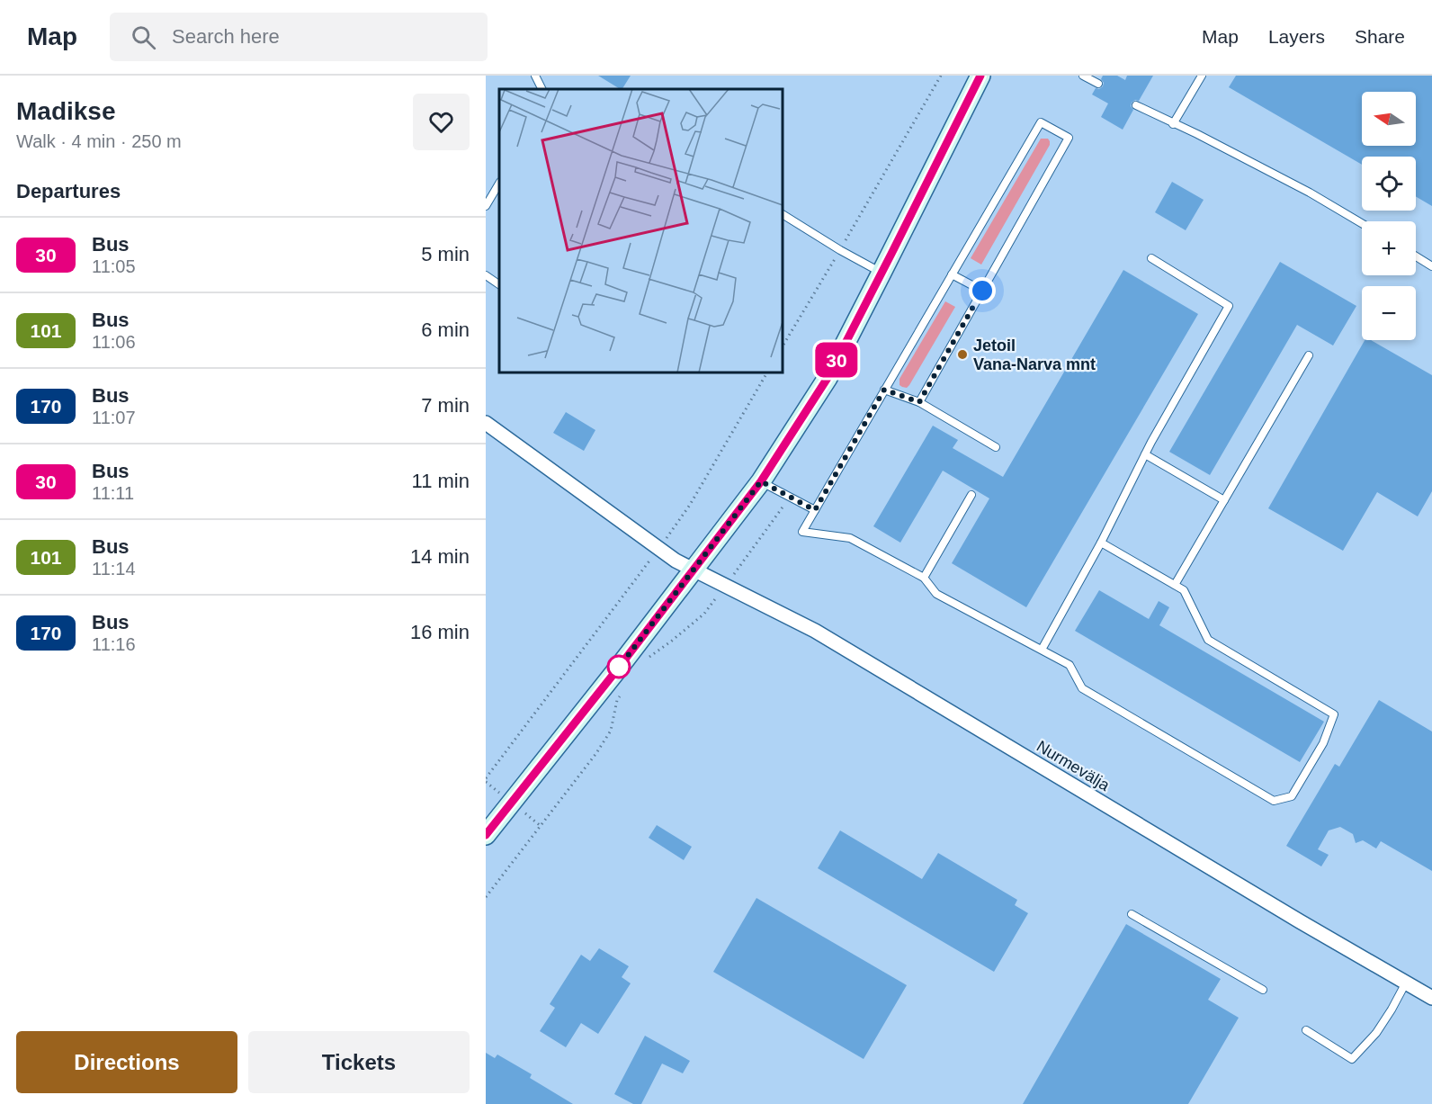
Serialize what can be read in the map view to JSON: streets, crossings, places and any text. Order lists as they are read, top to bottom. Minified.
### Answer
{"streets":{"street":["Nurmevälja"]},"places":["Jetoil Vana-Narva mnt"],"lines":["bus line 30"],"north":"left","page":{"header":"Map","search":"Search here","nav":["Map","Layers","Share"],"heading":[["Madikse","Walk · 4 min · 250 m"],"Departures"],"on_map":"30","map_buttons":["+","−"],"list":[{"mark":"30","name":"Bus","note":"11:05","value":"5 min"},{"mark":"101","name":"Bus","note":"11:06","value":"6 min"},{"mark":"170","name":"Bus","note":"11:07","value":"7 min"},{"mark":"30","name":"Bus","note":"11:11","value":"11 min"},{"mark":"101","name":"Bus","note":"11:14","value":"14 min"},{"mark":"170","name":"Bus","note":"11:16","value":"16 min"}],"buttons":["Directions","Tickets"]}}
